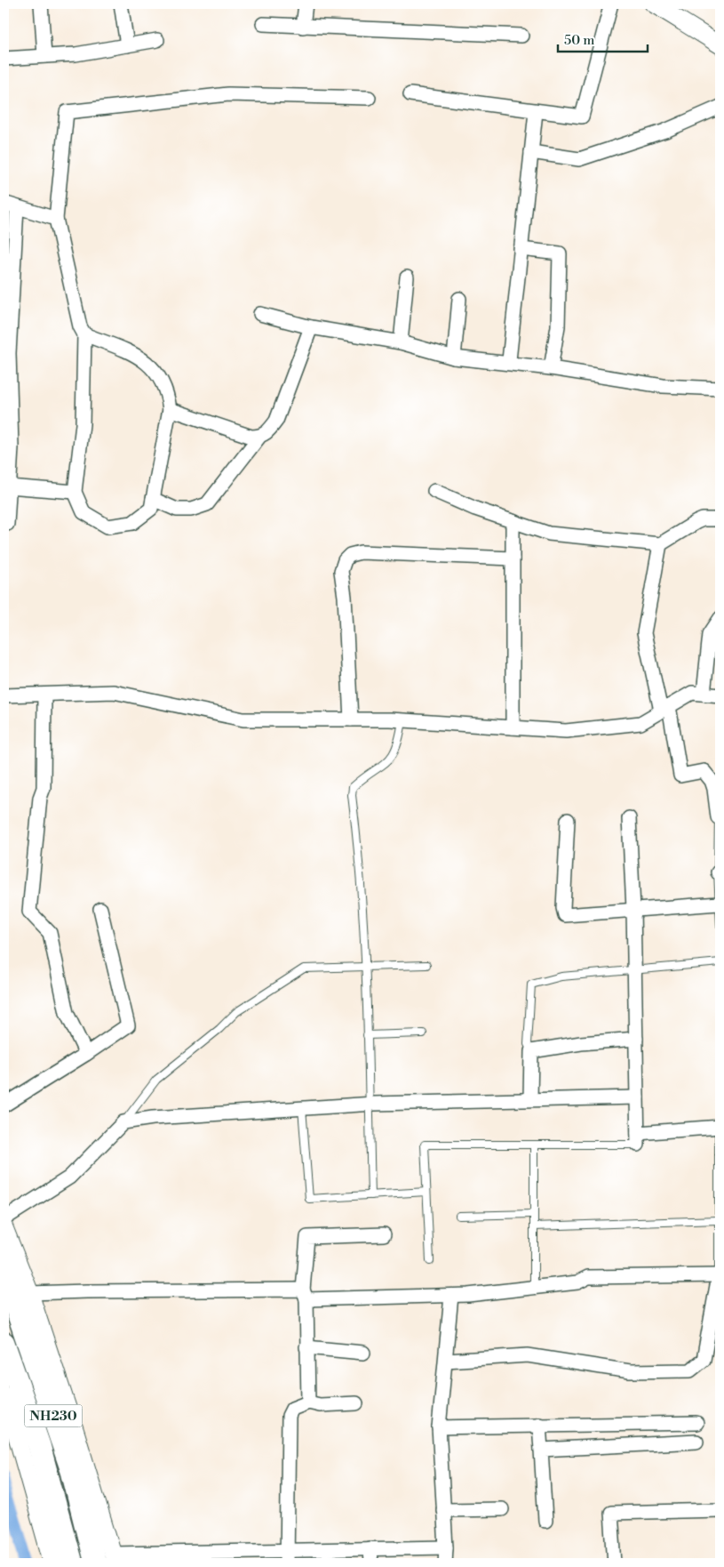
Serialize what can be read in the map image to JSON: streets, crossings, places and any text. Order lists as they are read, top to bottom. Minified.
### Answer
{"streets":{"highway":["NH230"]},"scale_bar":"50 m"}
